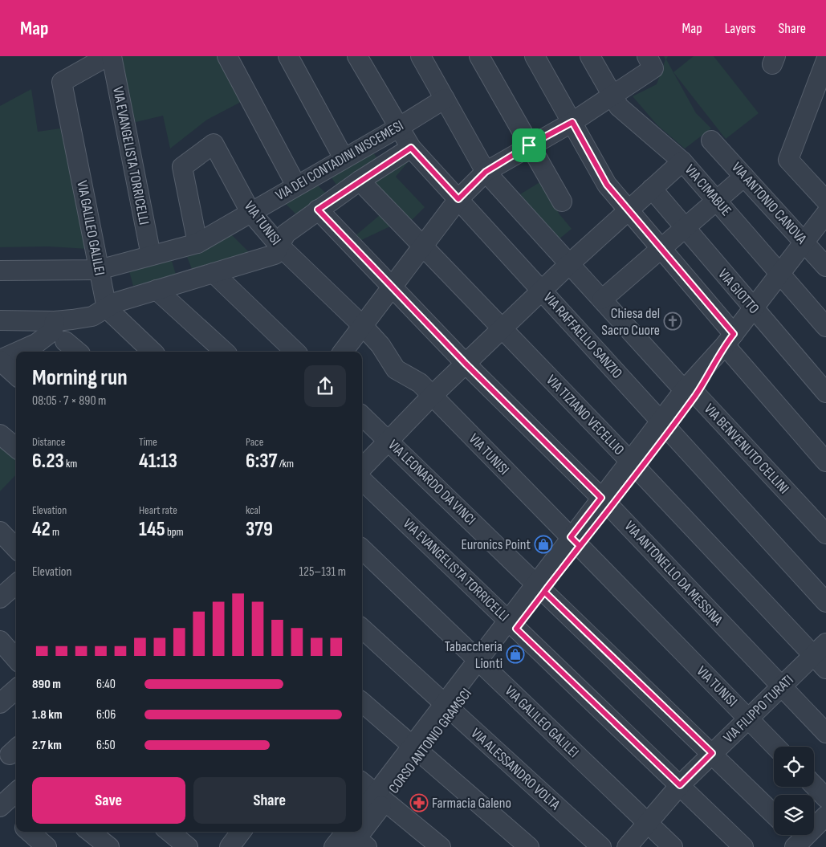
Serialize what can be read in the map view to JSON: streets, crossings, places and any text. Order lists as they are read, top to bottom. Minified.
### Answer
{"streets":{"street":["VIA EVANGELISTA TORRICELLI","VIA DEI CONTADINI NISCEMESI","VIA CIMABUE","VIA ANTONIO CANOVA","VIA TUNISI","VIA GALILEO GALILEI","VIA GIOTTO","VIA RAFFAELLO SANZIO","VIA TIZIANO VECELLIO","VIA BENVENUTO CELLINI","VIA LEONARDO DA VINCI","VIA ANTONELLO DA MESSINA","VIA FILIPPO TURATI","CORSO ANTONIO GRAMSCI","VIA ALESSANDRO VOLTA"]},"crossings":[["VIA EVANGELISTA TORRICELLI","VIA DEI CONTADINI NISCEMESI"],["VIA EVANGELISTA TORRICELLI","VIA FILIPPO TURATI"],["VIA EVANGELISTA TORRICELLI","CORSO ANTONIO GRAMSCI"],["VIA DEI CONTADINI NISCEMESI","VIA TUNISI"],["VIA DEI CONTADINI NISCEMESI","VIA GALILEO GALILEI"],["VIA DEI CONTADINI NISCEMESI","VIA RAFFAELLO SANZIO"],["VIA DEI CONTADINI NISCEMESI","VIA TIZIANO VECELLIO"],["VIA DEI CONTADINI NISCEMESI","VIA BENVENUTO CELLINI"],["VIA DEI CONTADINI NISCEMESI","VIA ANTONELLO DA MESSINA"],["VIA CIMABUE","CORSO ANTONIO GRAMSCI"],["VIA ANTONIO CANOVA","CORSO ANTONIO GRAMSCI"],["VIA TUNISI","VIA FILIPPO TURATI"],["VIA TUNISI","CORSO ANTONIO GRAMSCI"],["VIA GALILEO GALILEI","VIA FILIPPO TURATI"],["VIA GALILEO GALILEI","CORSO ANTONIO GRAMSCI"],["VIA GIOTTO","CORSO ANTONIO GRAMSCI"],["VIA RAFFAELLO SANZIO","CORSO ANTONIO GRAMSCI"],["VIA TIZIANO VECELLIO","VIA FILIPPO TURATI"],["VIA TIZIANO VECELLIO","CORSO ANTONIO GRAMSCI"],["VIA BENVENUTO CELLINI","CORSO ANTONIO GRAMSCI"],["VIA LEONARDO DA VINCI","VIA FILIPPO TURATI"],["VIA LEONARDO DA VINCI","CORSO ANTONIO GRAMSCI"],["VIA ANTONELLO DA MESSINA","VIA FILIPPO TURATI"],["VIA ANTONELLO DA MESSINA","CORSO ANTONIO GRAMSCI"],["CORSO ANTONIO GRAMSCI","VIA ALESSANDRO VOLTA"]],"places":{"church":["Chiesa del Sacro Cuore"],"shop":["Euronics Point","Tabaccheria Lionti"],"pharmacy":["Farmacia Galeno"]},"page":{"header":"Map","nav":["Map","Layers","Share"],"heading":["Morning run","08:05 · 7 × 890 m"],"stats":[["Distance","6.23 km"],["Time","41:13"],["Pace","6:37 /km"],["Elevation","42 m"],["Heart rate","145 bpm"],["kcal","379"]],"chart":["Elevation","125–131 m"],"list":[{"name":"890 m","note":"6:40"},{"name":"1.8 km","note":"6:06"},{"name":"2.7 km","note":"6:50"}],"buttons":["Save","Share"]}}
